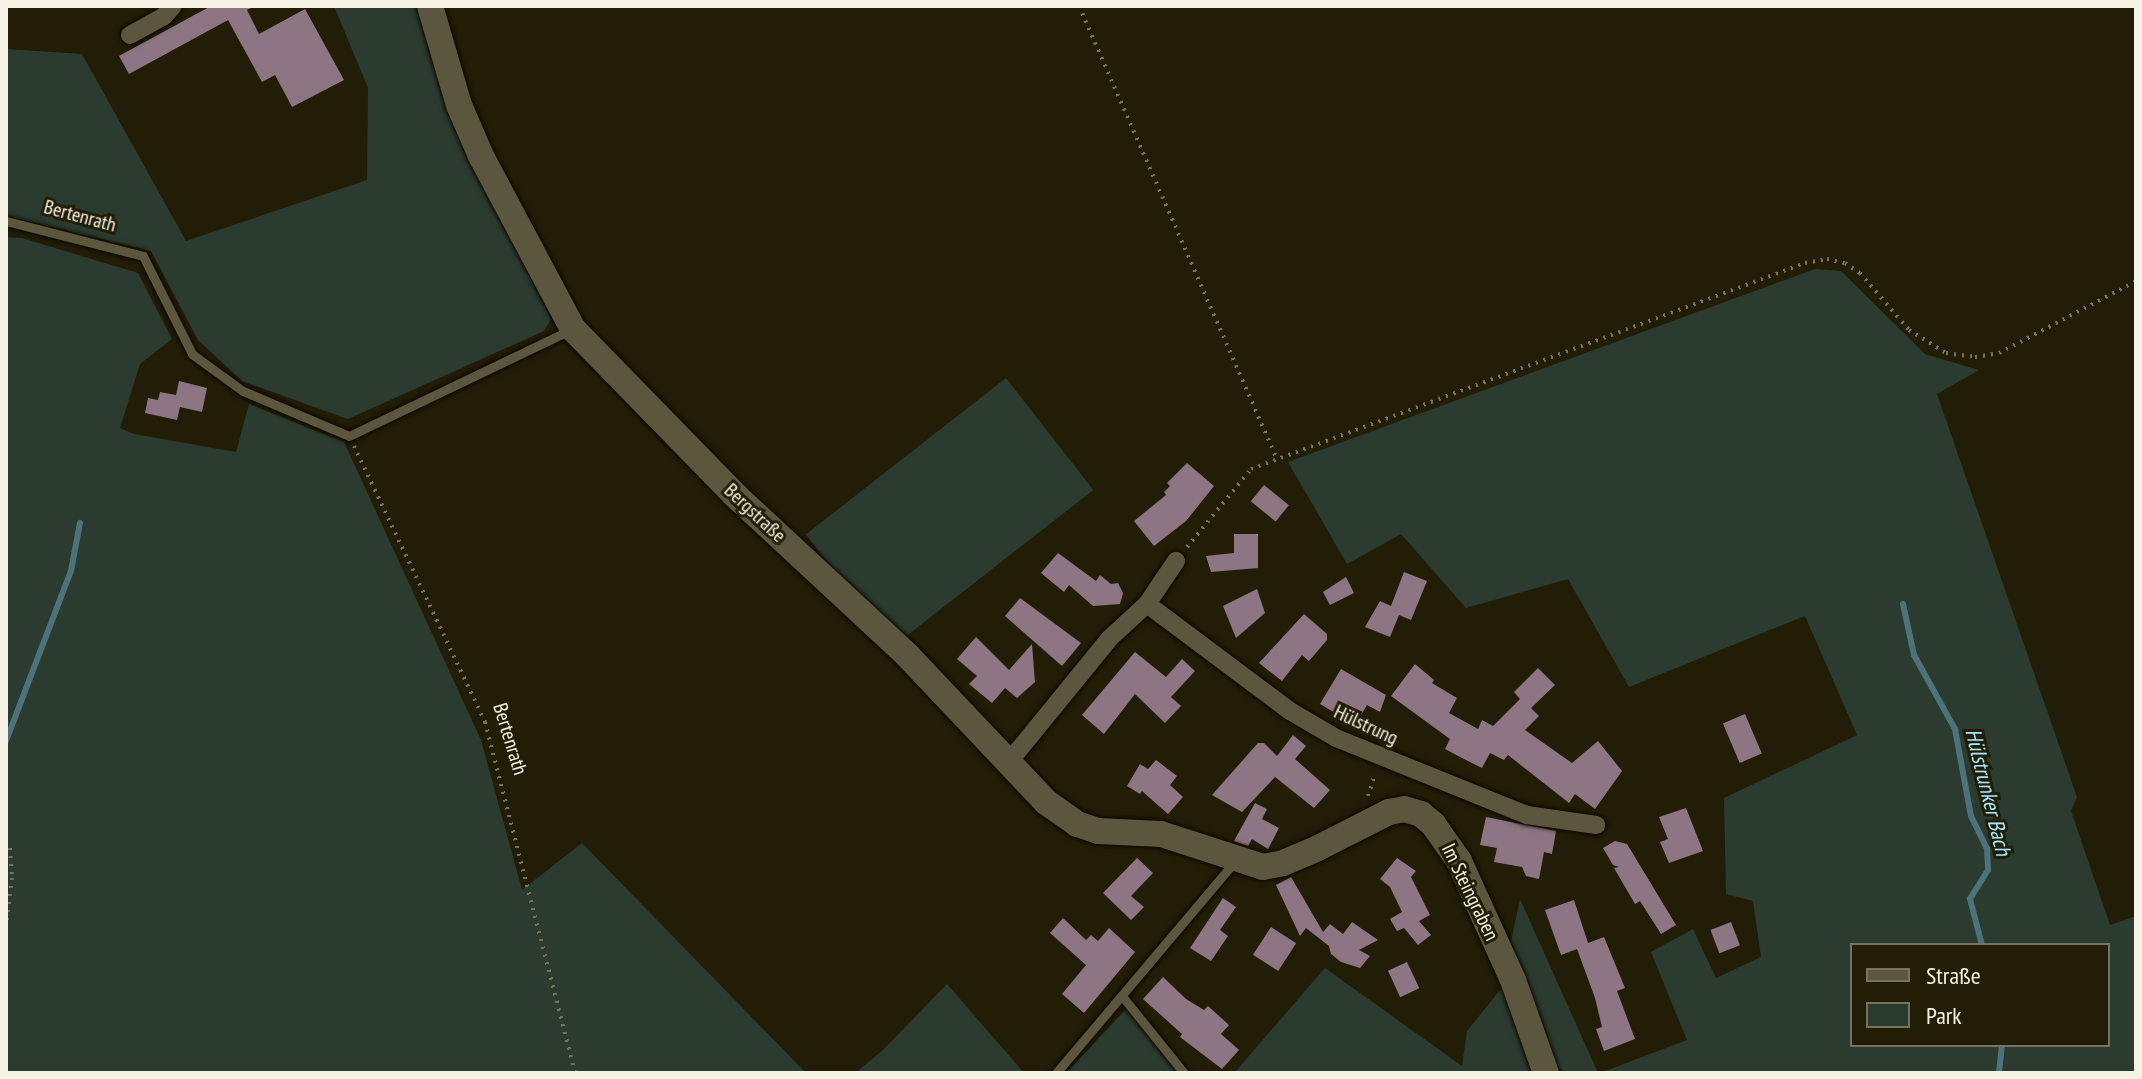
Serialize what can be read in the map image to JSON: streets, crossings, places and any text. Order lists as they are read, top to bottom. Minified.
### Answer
{"streets":{"street":["Bergstraße","Hülstrung","Im Steingraben"],"lane":["Bertenrath"]},"crossings":[["Bergstraße","Im Steingraben"]],"water":["Hülstrunker Bach"],"legend":["Straße","Park"]}
